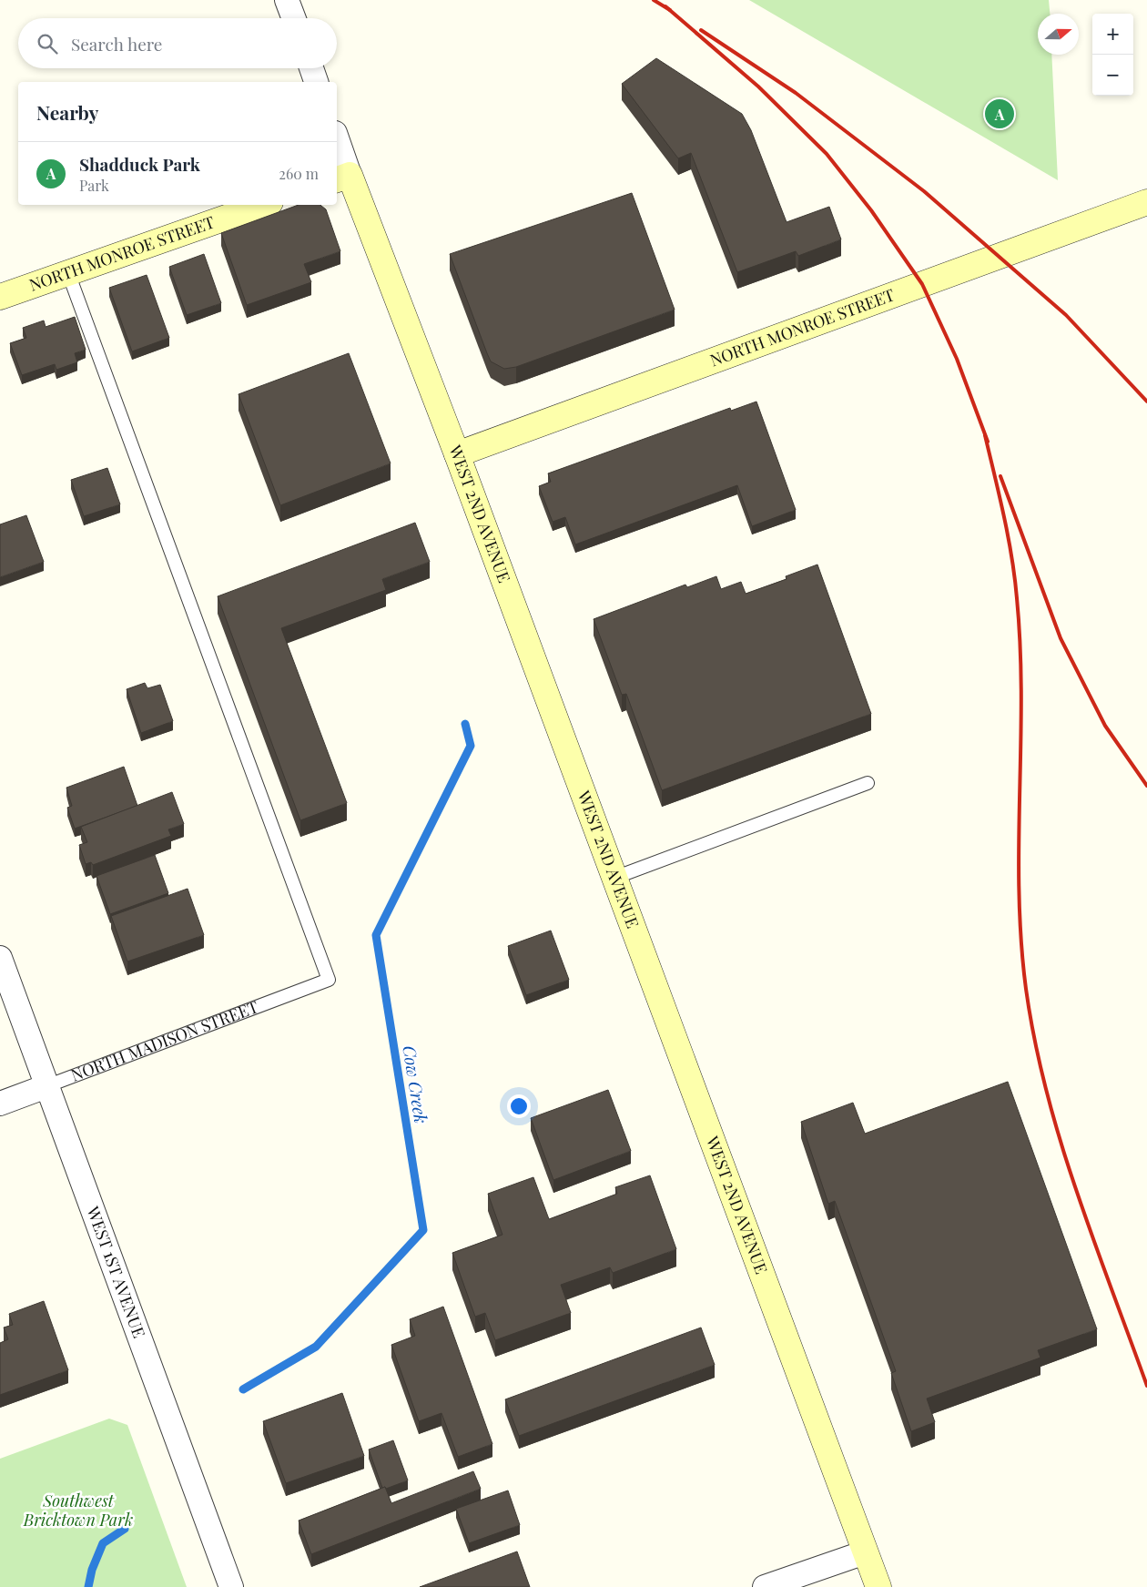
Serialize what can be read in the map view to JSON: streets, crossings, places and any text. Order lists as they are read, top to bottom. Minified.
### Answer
{"streets":{"street":["NORTH MONROE STREET","WEST 2ND AVENUE","NORTH MADISON STREET","WEST 1ST AVENUE"]},"crossings":[["NORTH MONROE STREET","WEST 2ND AVENUE"],["NORTH MONROE STREET","NORTH MADISON STREET"],["NORTH MADISON STREET","WEST 1ST AVENUE"]],"water":["Cow Creek"],"parks":["Southwest Bricktown Park"],"north":"right","page":{"map_buttons":["+","−"],"search":"Search here","heading":"Nearby","pins":"A","list":[{"mark":"A","name":"Shadduck Park","note":"Park","value":"260 m"}]}}
